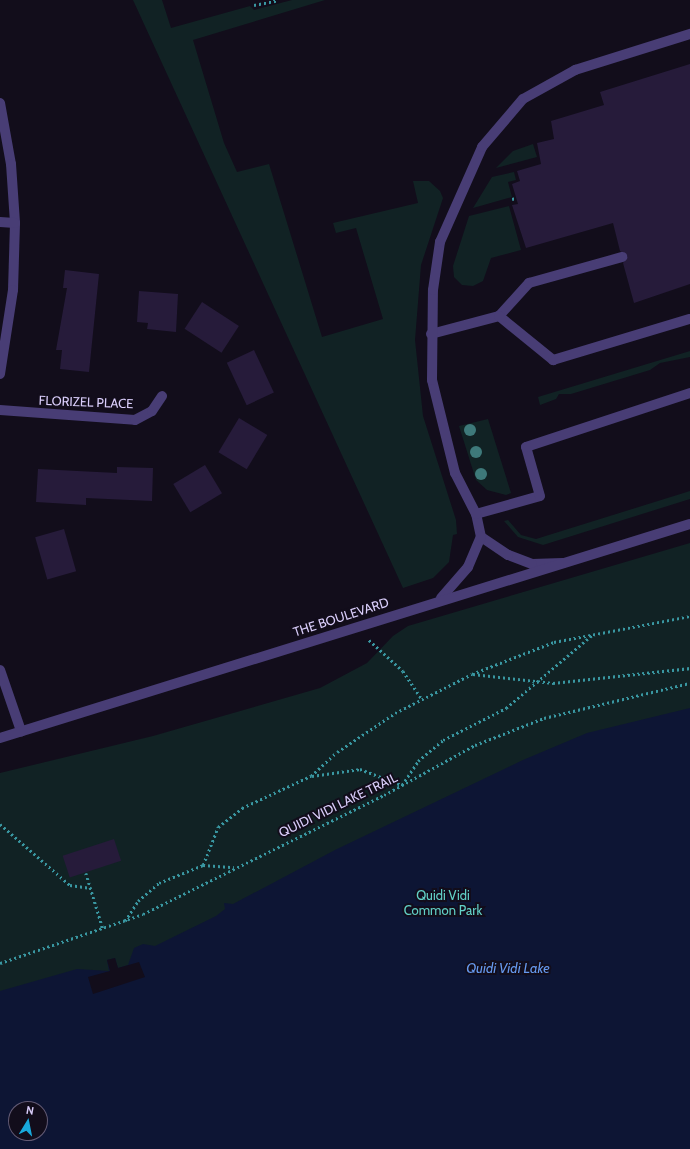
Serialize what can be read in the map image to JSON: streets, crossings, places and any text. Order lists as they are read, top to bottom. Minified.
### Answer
{"streets":{"street":["FLORIZEL PLACE","THE BOULEVARD"],"path":["QUIDI VIDI LAKE TRAIL"]},"water":["Quidi Vidi Lake"],"parks":["Quidi Vidi Common Park"],"north":"top"}
